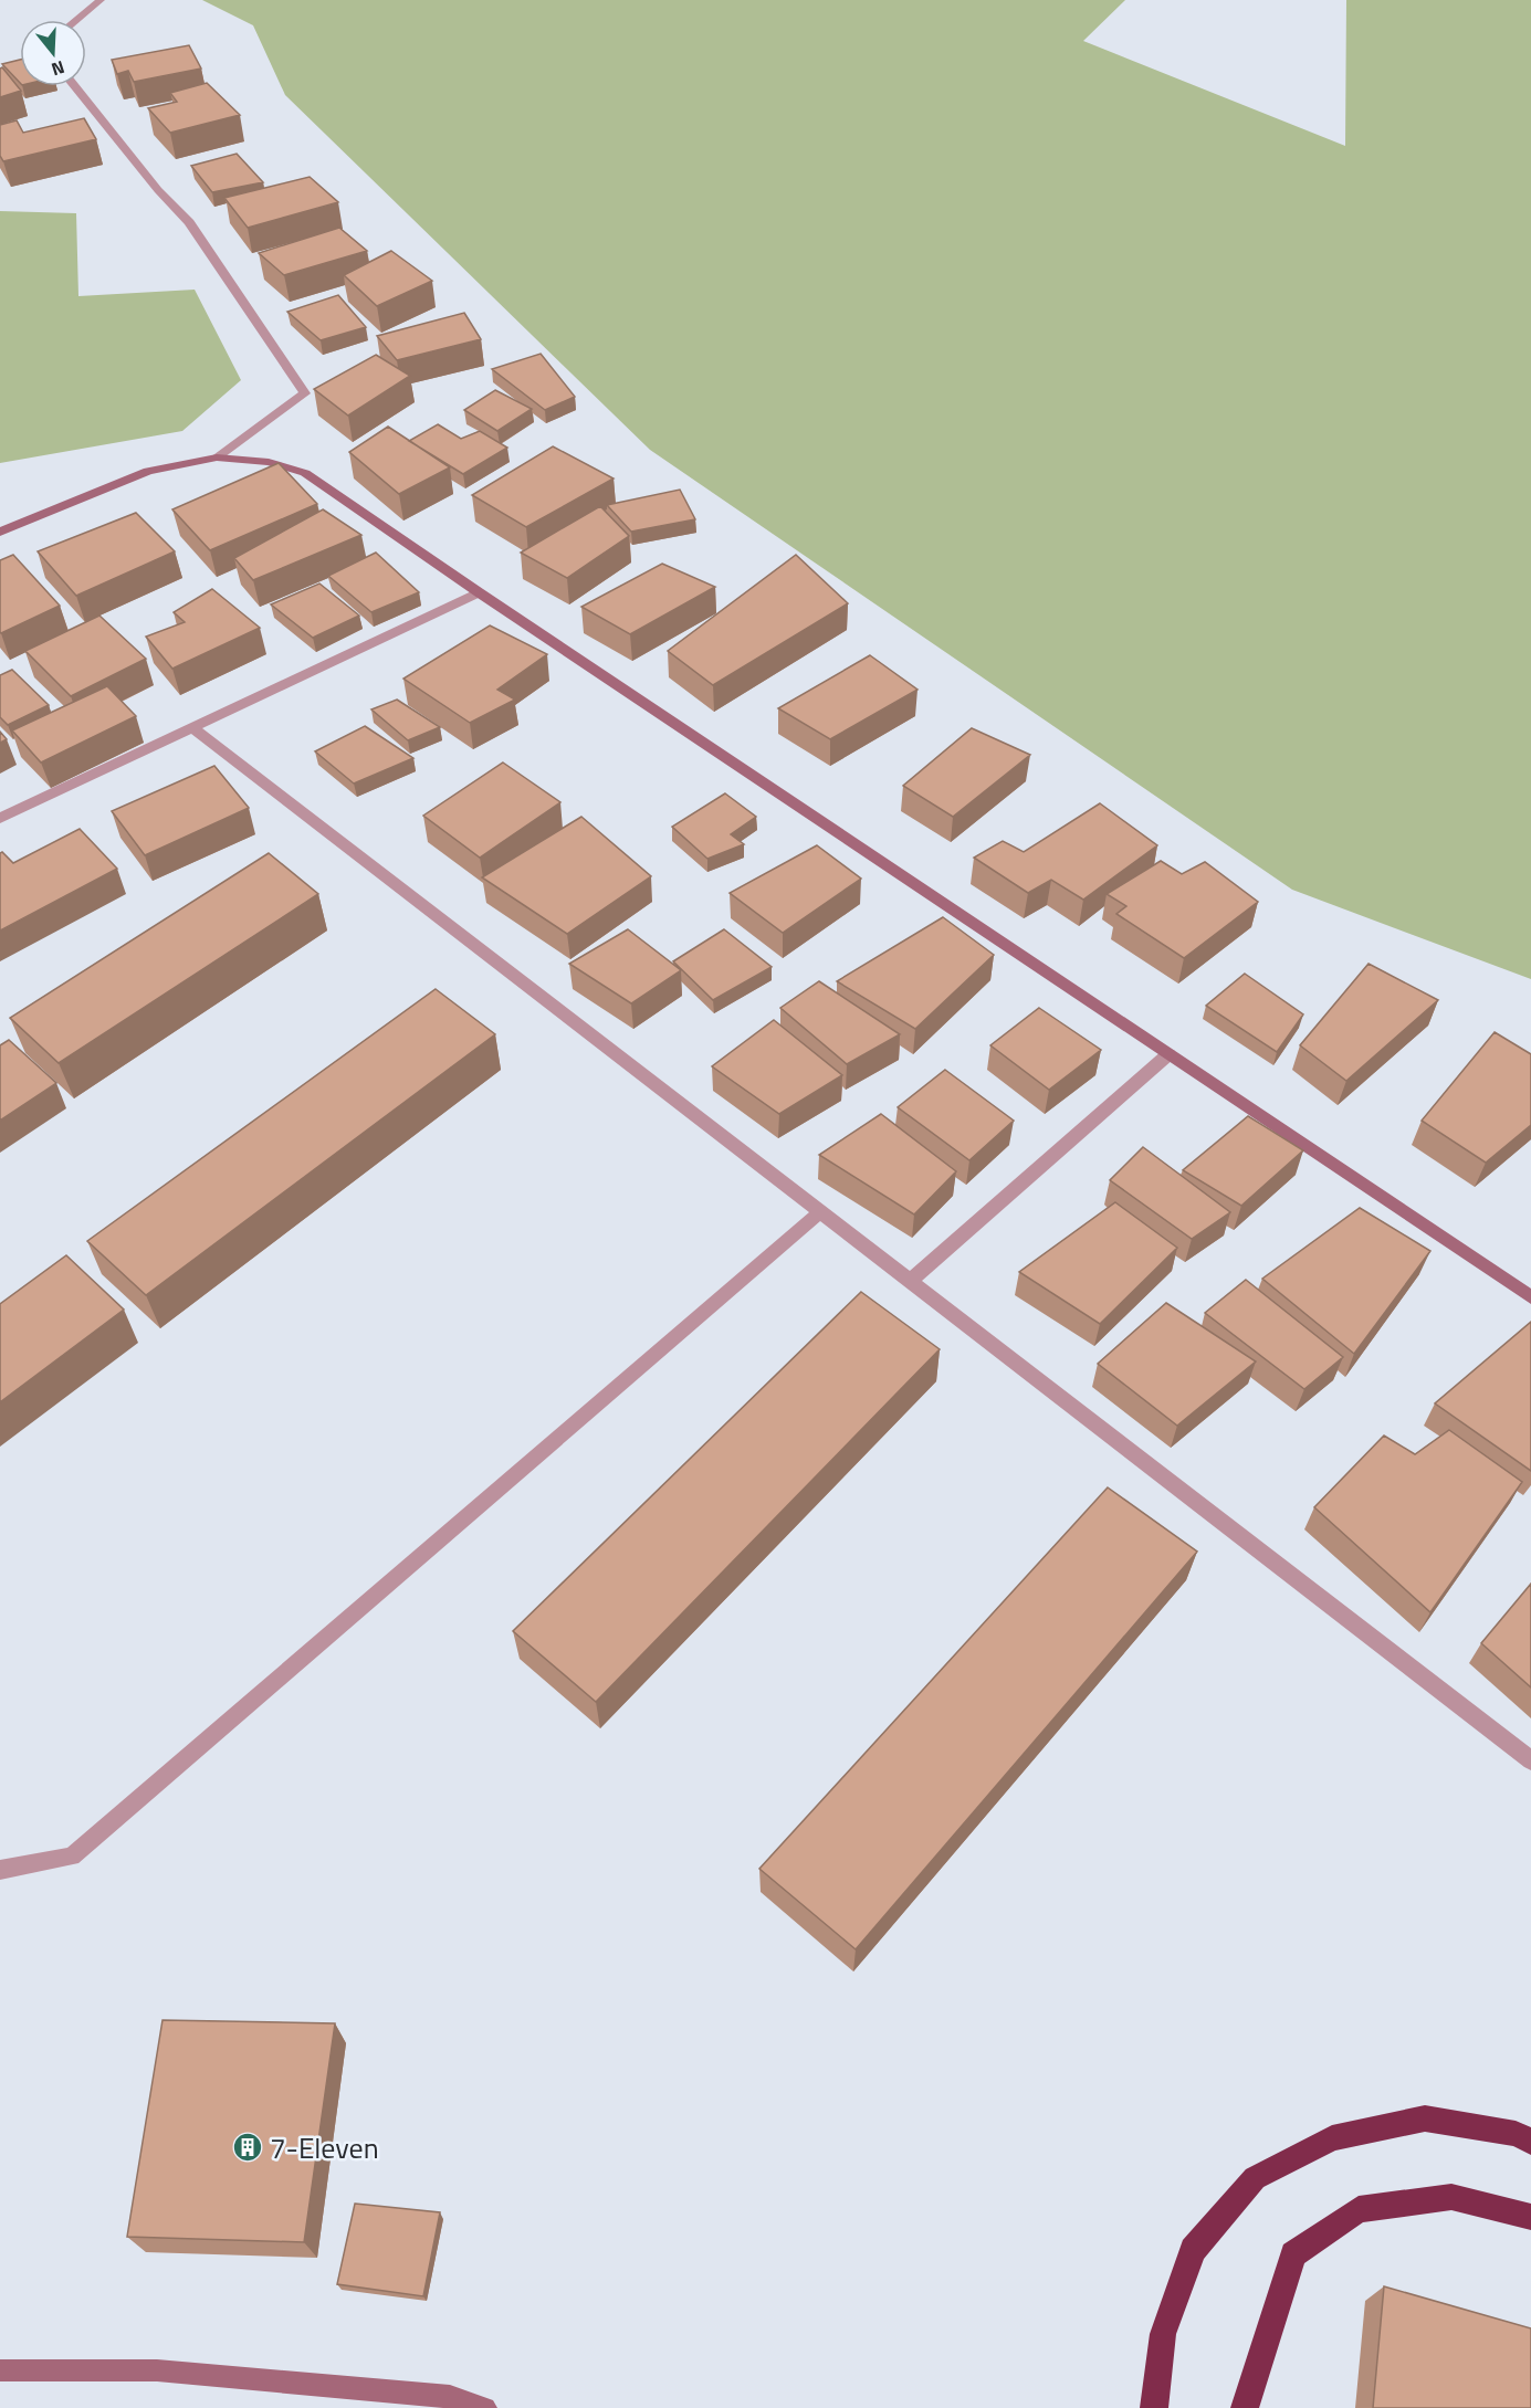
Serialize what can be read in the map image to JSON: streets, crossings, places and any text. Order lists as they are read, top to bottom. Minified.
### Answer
{"places":{"building":["7-Eleven"]},"north":"bottom"}
